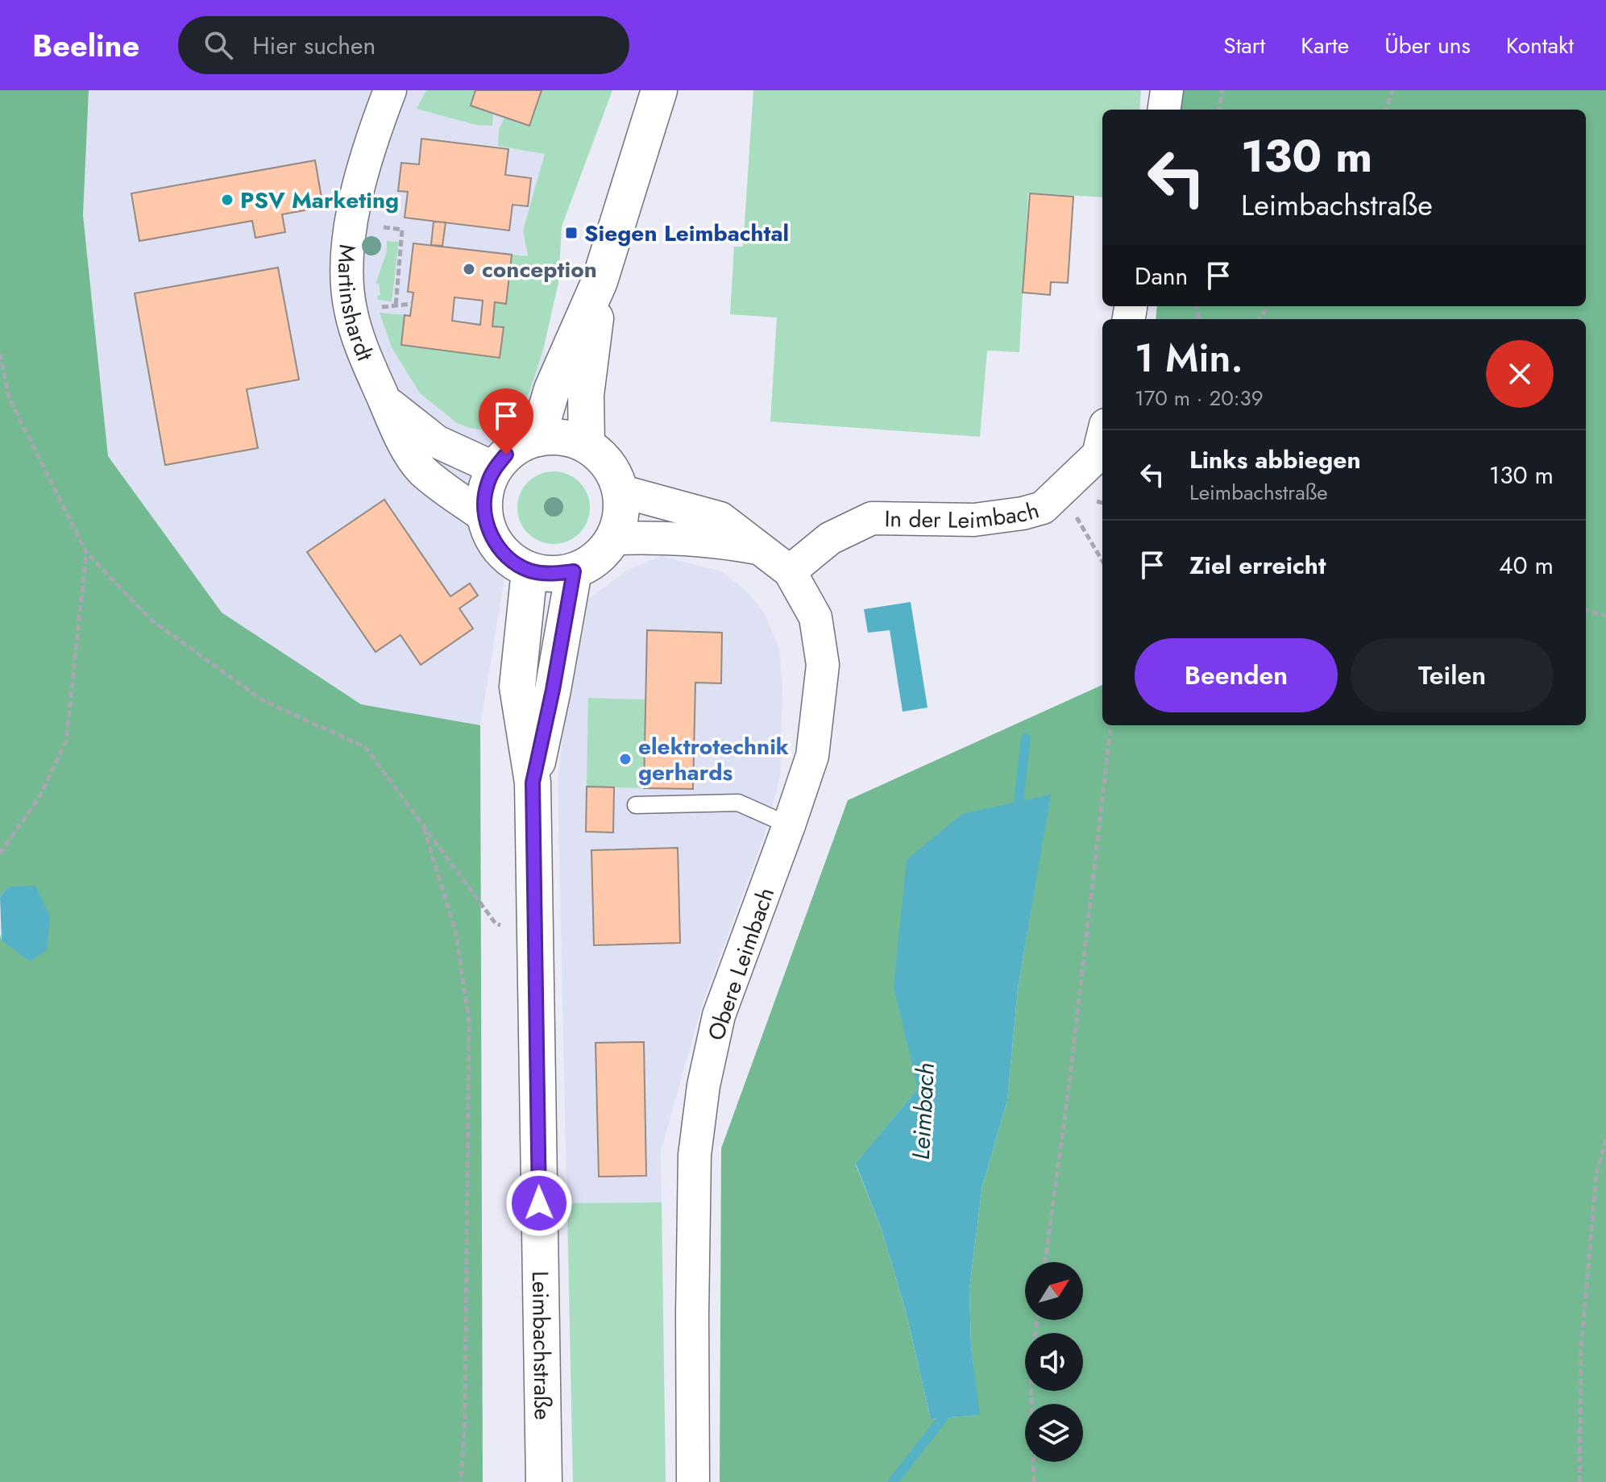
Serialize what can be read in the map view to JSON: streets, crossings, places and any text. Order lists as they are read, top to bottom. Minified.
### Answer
{"streets":{"main road":["Leimbachstraße"],"street":["Martinshardt","In der Leimbach","Obere Leimbach"]},"crossings":[["Martinshardt","Obere Leimbach"],["Martinshardt","Leimbachstraße"],["In der Leimbach","Obere Leimbach"],["Obere Leimbach","Leimbachstraße"]],"water":["Leimbach"],"places":{"other":["PSV Marketing","conception","elektrotechnik gerhards"],"transit":["Siegen Leimbachtal"]},"north":"top right","page":{"header":"Beeline","search":"Hier suchen","nav":["Start","Karte","Über uns","Kontakt"],"turn":["130 m","Leimbachstraße"],"then":"Dann","heading":["1 Min.","170 m · 20:39"],"list":[{"name":"Links abbiegen","note":"Leimbachstraße","value":"130 m"},{"name":"Ziel erreicht","value":"40 m"}],"buttons":["Beenden","Teilen"]}}
